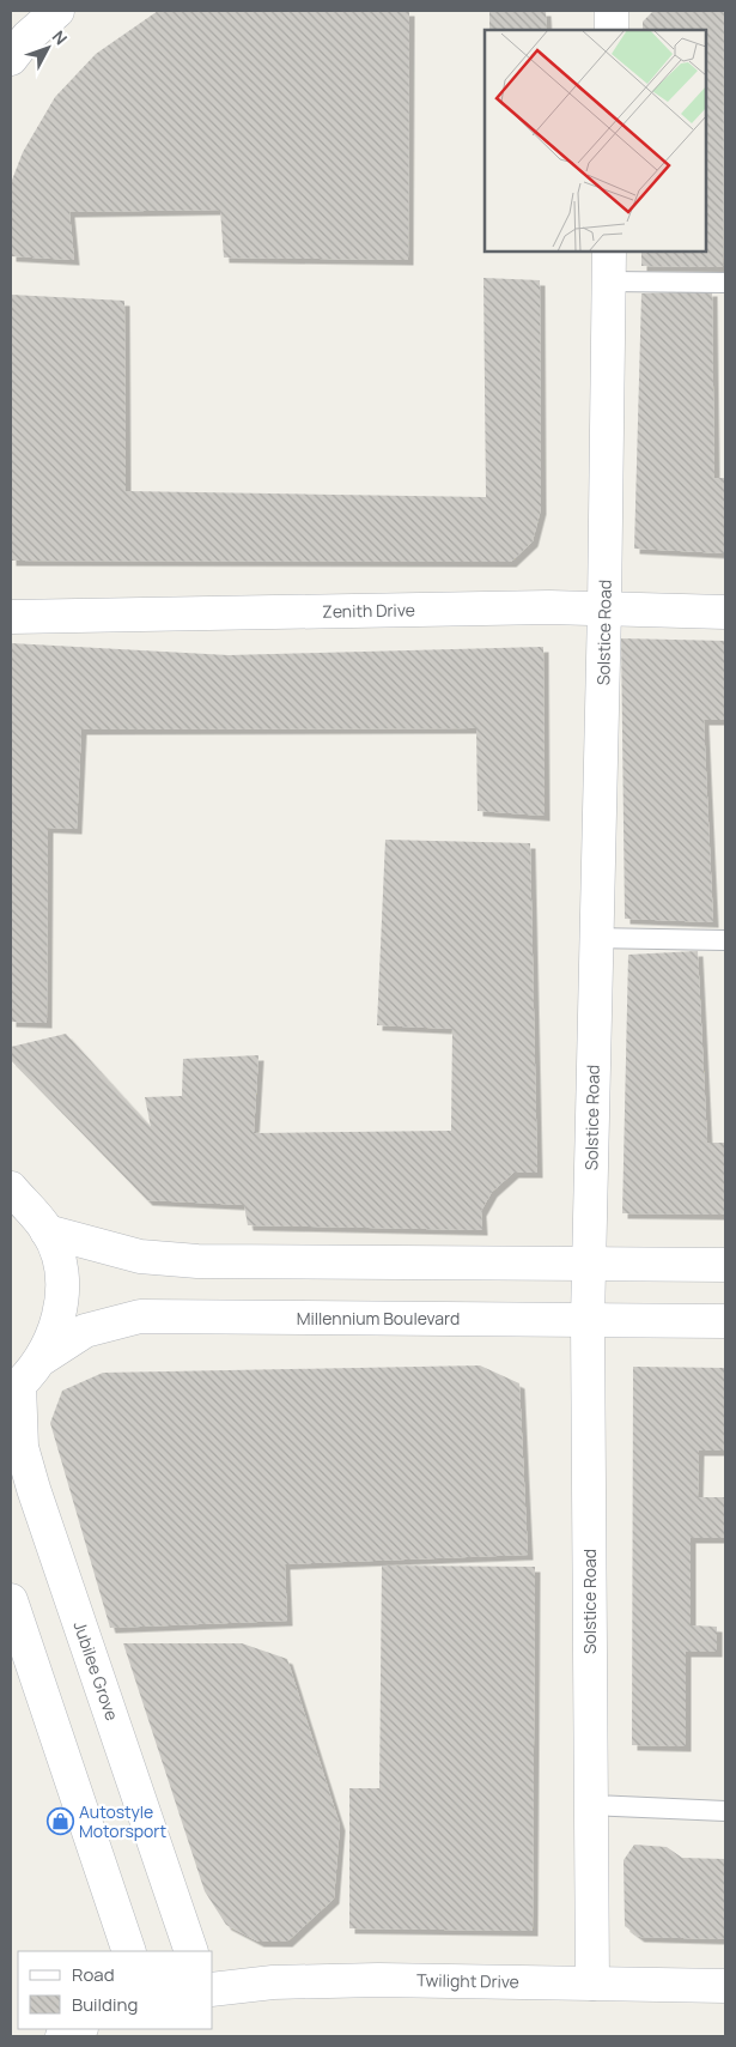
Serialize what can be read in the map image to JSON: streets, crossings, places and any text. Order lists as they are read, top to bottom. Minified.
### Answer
{"streets":{"street":["Zenith Drive","Solstice Road","Millennium Boulevard","Jubilee Grove","Twilight Drive"]},"crossings":[["Zenith Drive","Solstice Road"],["Solstice Road","Millennium Boulevard"],["Solstice Road","Twilight Drive"],["Millennium Boulevard","Jubilee Grove"]],"places":{"shop":["Autostyle Motorsport"]},"legend":["Road","Building"],"north":"top right"}
